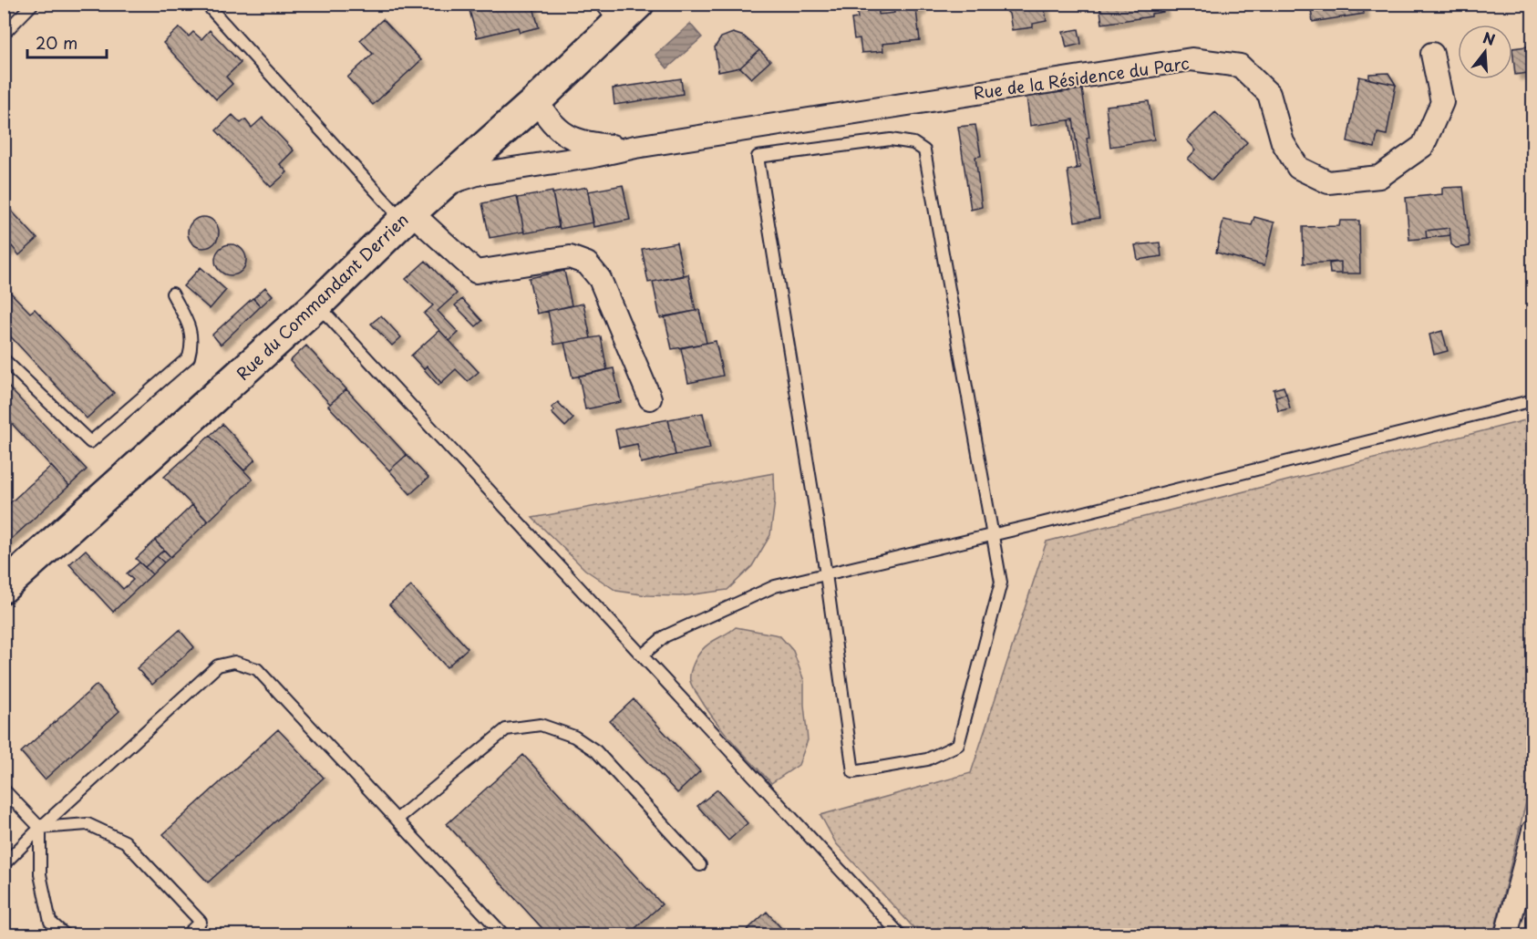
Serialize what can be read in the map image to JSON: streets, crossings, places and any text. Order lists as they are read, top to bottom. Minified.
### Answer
{"streets":{"main road":["Rue du Commandant Derrien"],"street":["Rue de la Résidence du Parc"]},"crossings":[["Rue de la Résidence du Parc","Rue du Commandant Derrien"]],"scale_bar":"20 m","north":"top"}
